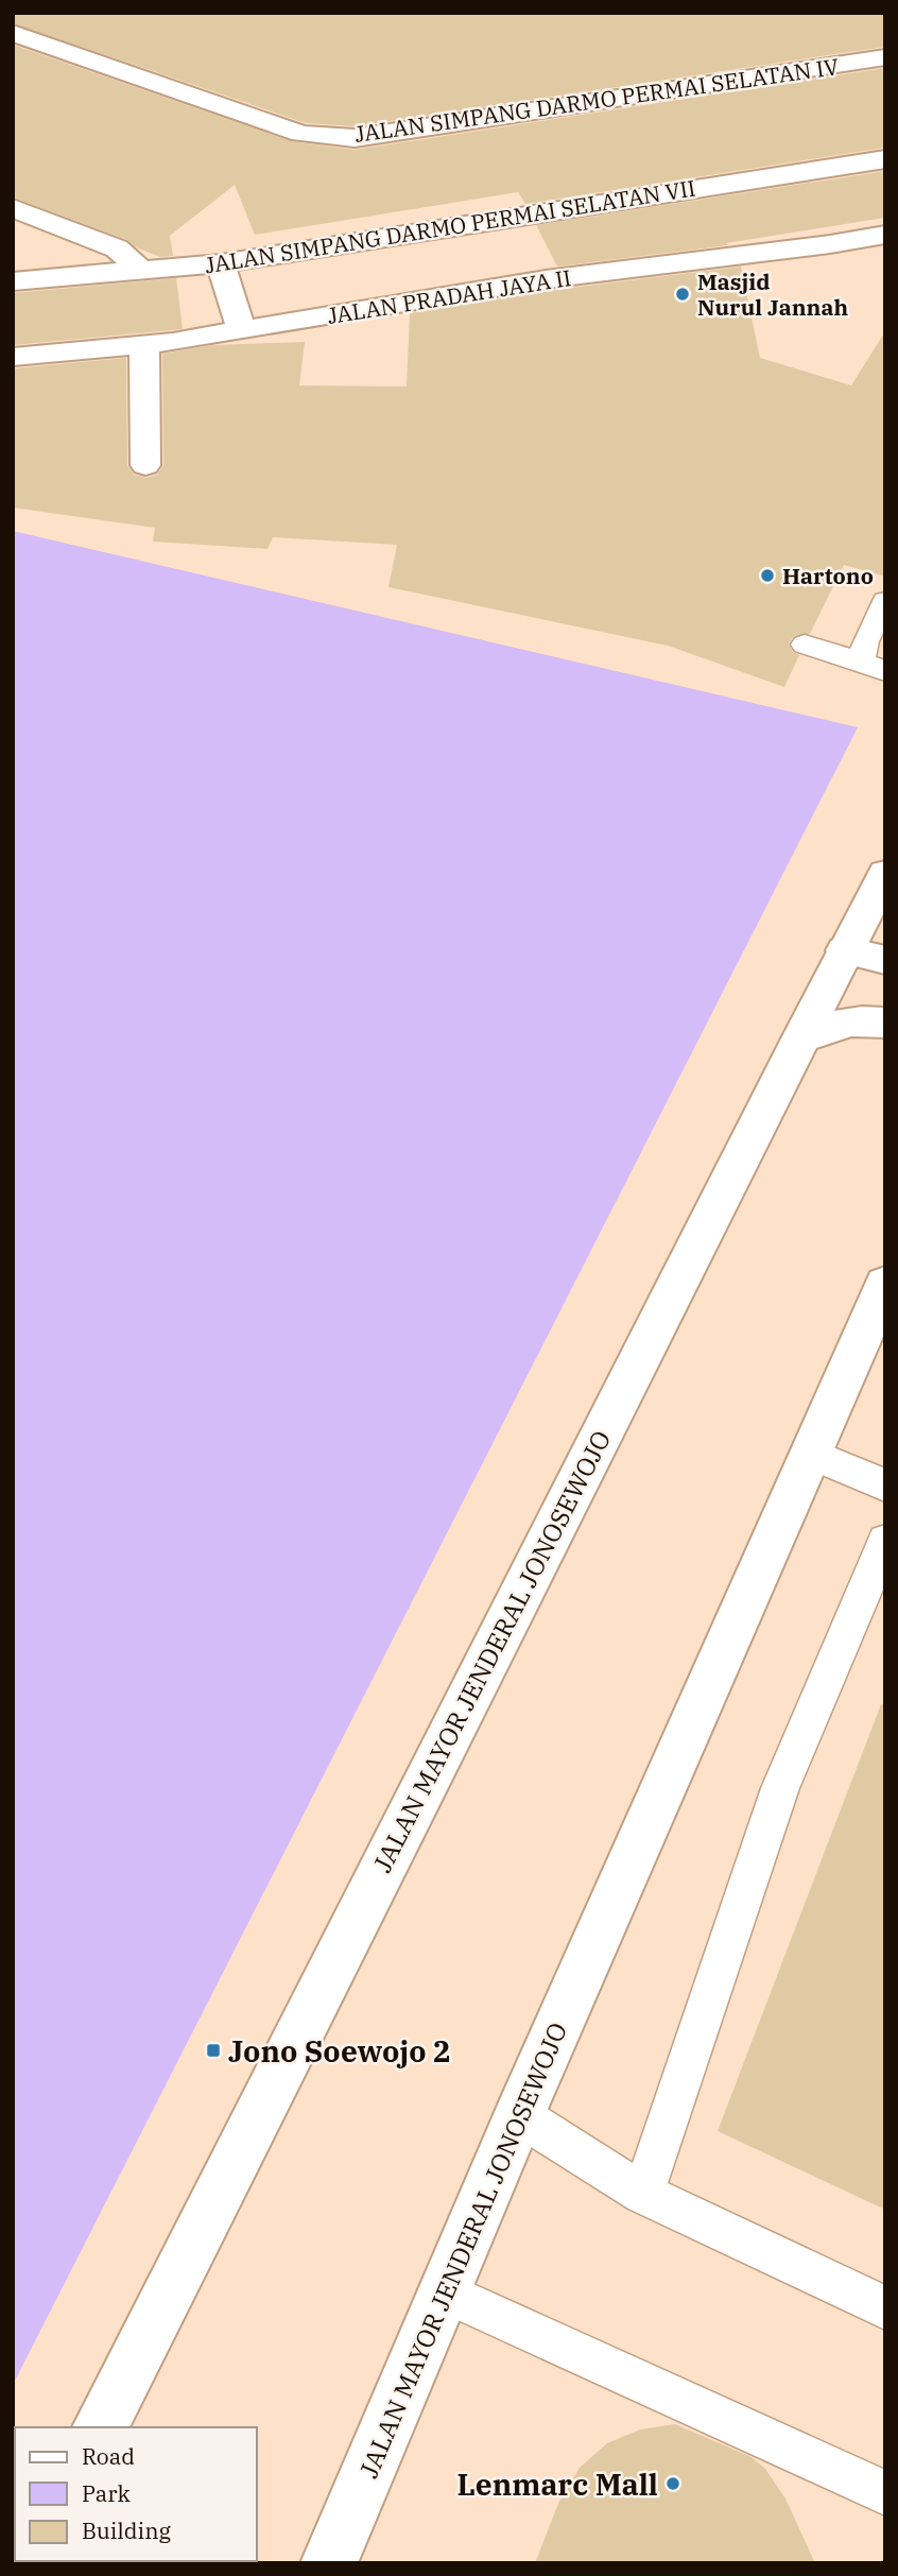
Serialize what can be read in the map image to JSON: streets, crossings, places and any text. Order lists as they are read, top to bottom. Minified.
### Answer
{"streets":{"street":["JALAN SIMPANG DARMO PERMAI SELATAN IV","JALAN SIMPANG DARMO PERMAI SELATAN VII","JALAN PRADAH JAYA II","JALAN MAYOR JENDERAL JONOSEWOJO"]},"places":{"other":["Masjid Nurul Jannah","Hartono","Lenmarc Mall"],"transit":["Jono Soewojo 2"]},"legend":["Road","Park","Building"]}
